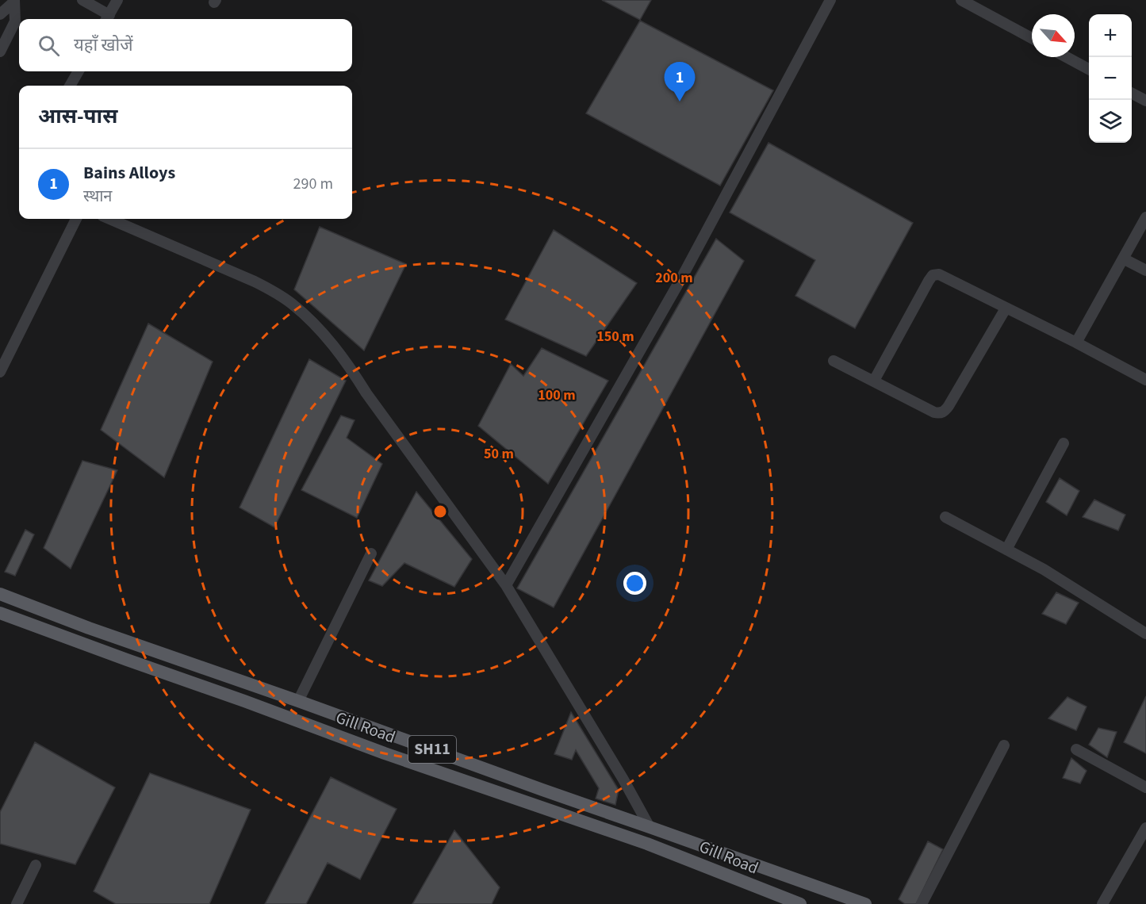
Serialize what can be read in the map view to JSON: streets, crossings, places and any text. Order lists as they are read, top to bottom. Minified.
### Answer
{"streets":{"main road":["Gill Road","SH11"]},"north":"bottom right","page":{"map_buttons":["+","−"],"search":"यहाँ खोजें","pins":"1","heading":"आस-पास","list":[{"mark":"1","name":"Bains Alloys","note":"स्थान","value":"290 m"}]},"rings":["200 m","150 m","100 m","50 m"]}
